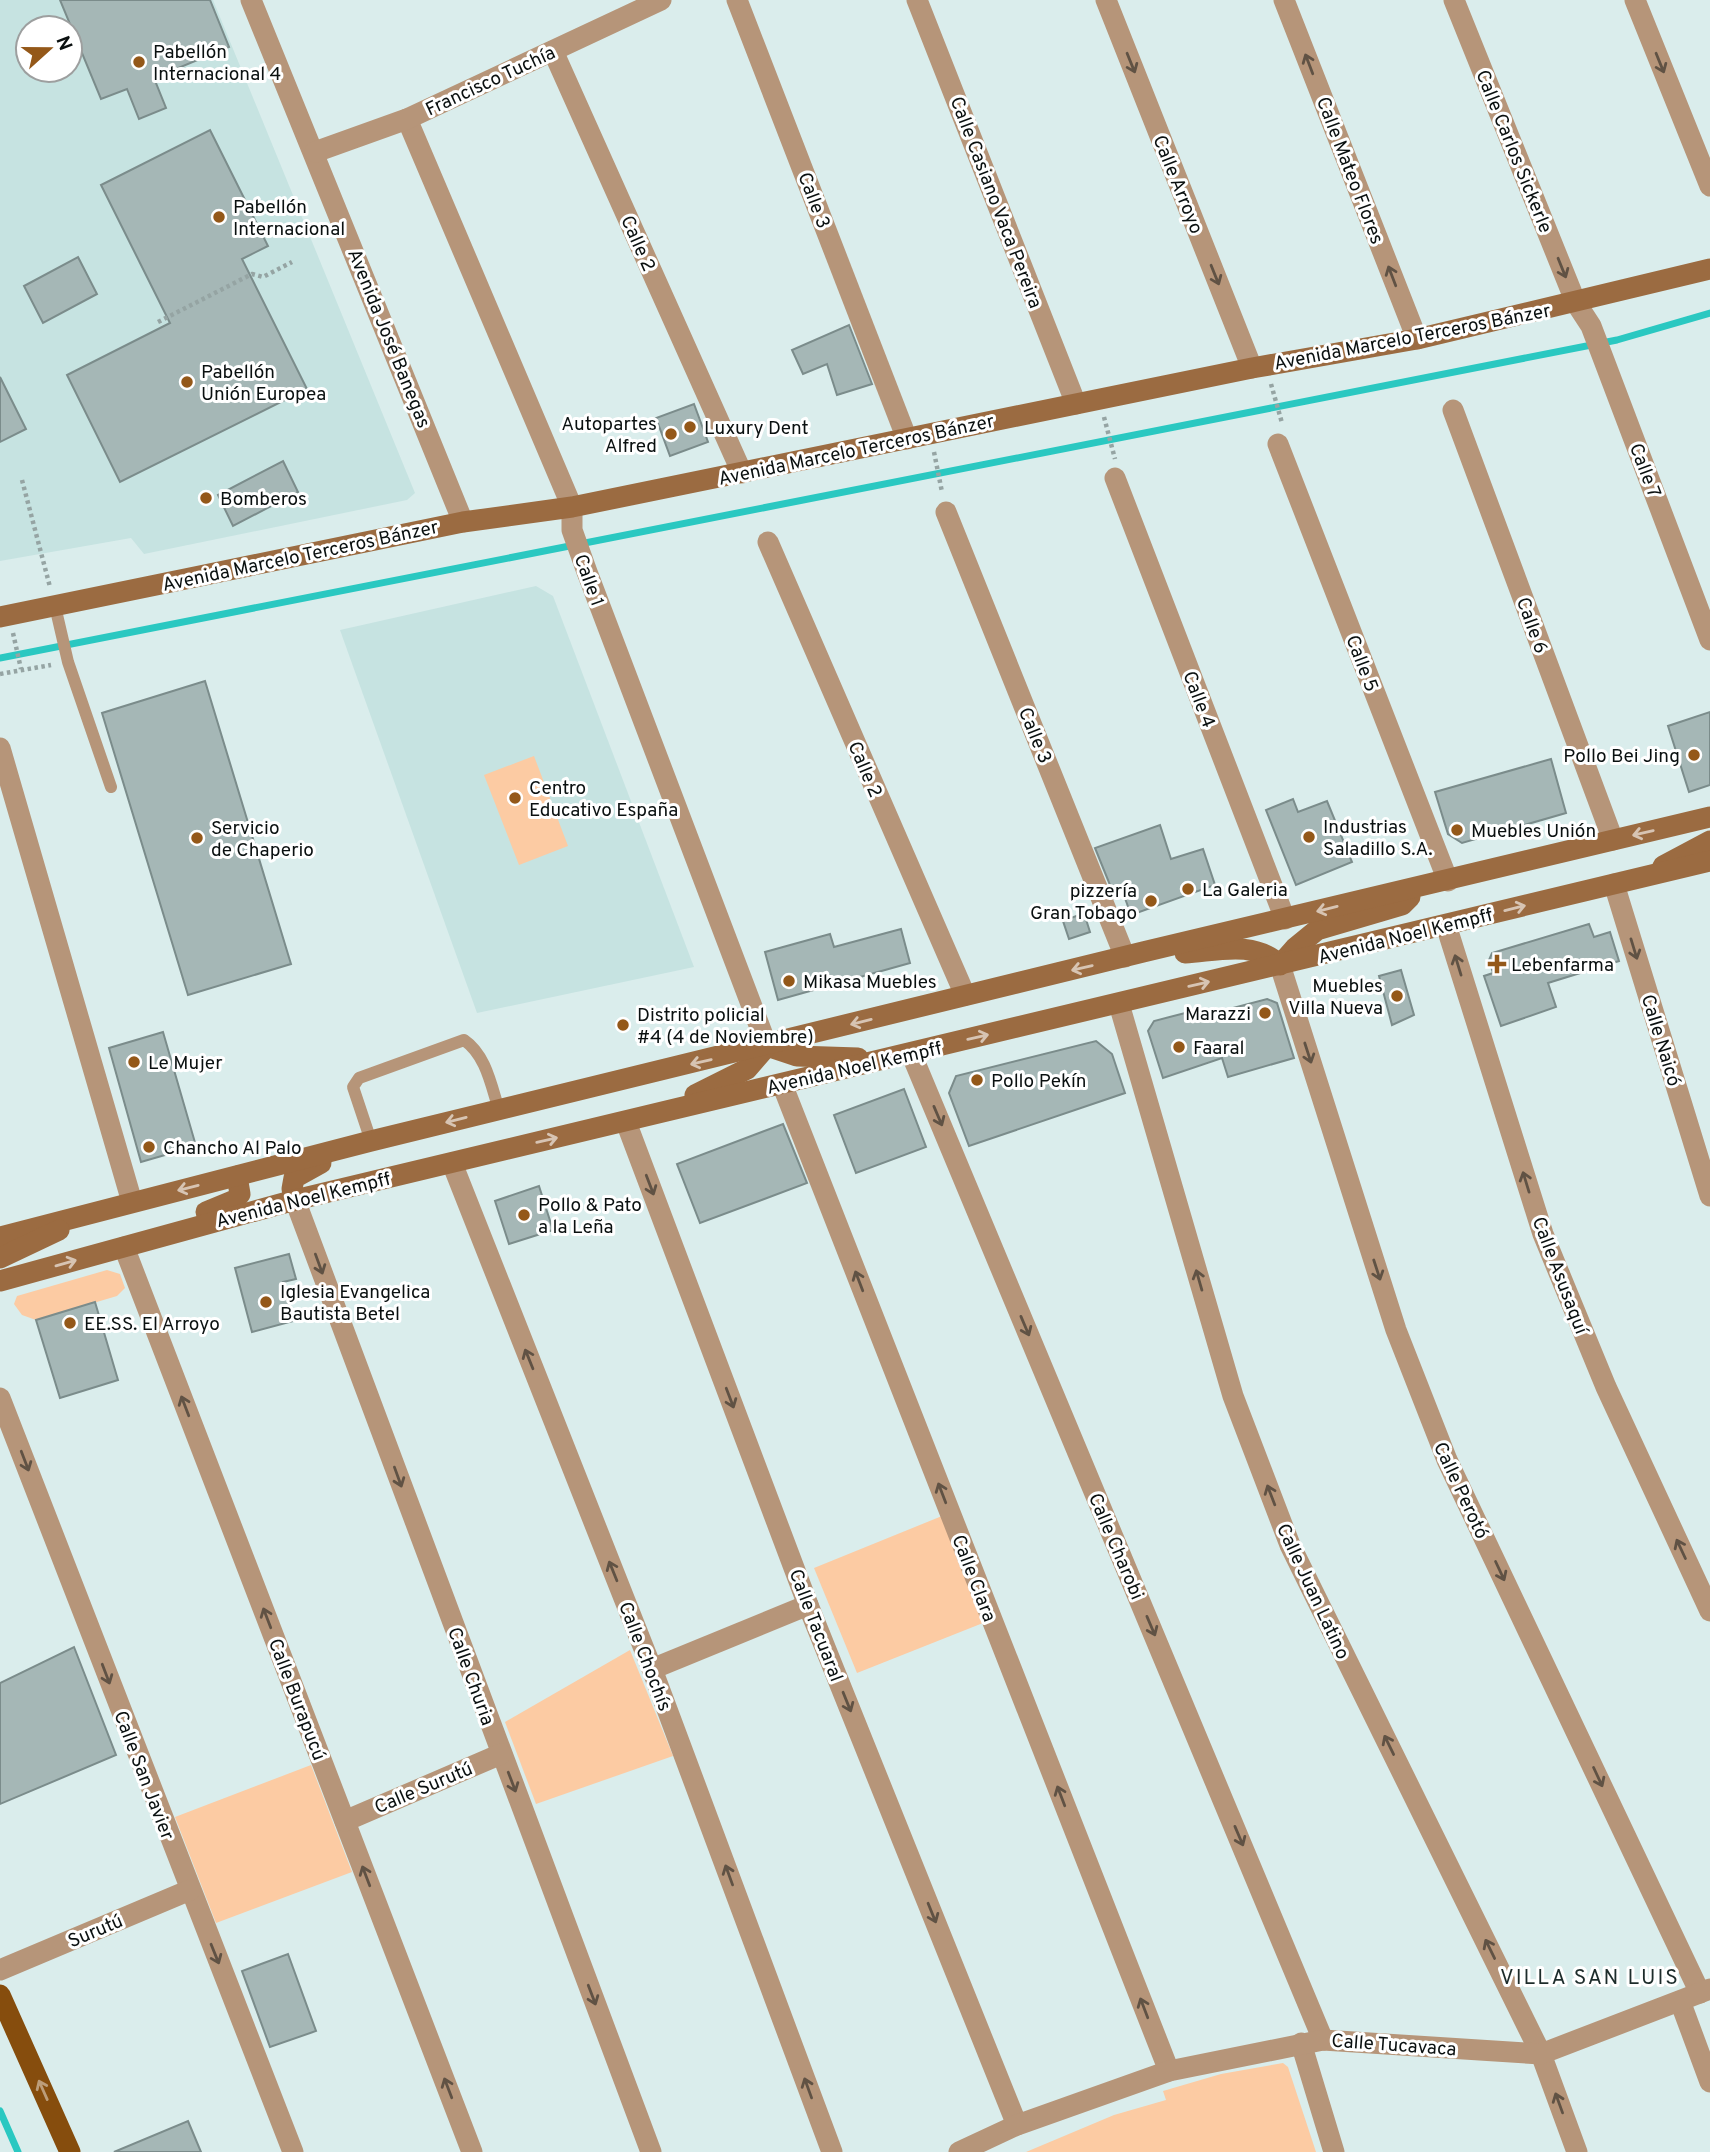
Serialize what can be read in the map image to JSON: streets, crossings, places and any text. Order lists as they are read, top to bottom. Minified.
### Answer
{"streets":{"main road":["Avenida Marcelo Terceros Bánzer","Avenida Noel Kempff"],"street":["Francisco Tuchía","Calle Carlos Sickerle","Calle Mateo Flores","Calle Arroyo","Calle 3","Calle Casiano Vaca Pereira","Calle 2","Avenida José Banegas","Calle 7","Calle 1","Calle 6","Calle 5","Calle 4","Calle Naicó","Calle Asusaquí","Calle Perotó","Calle Charobi","Calle Clara","Calle Juan Latino","Calle Tacuaral","Calle Chochís","Calle Churia","Calle Burapucú","Calle San Javier","Calle Surutú","Surutú","Calle Tucavaca"]},"crossings":[["Francisco Tuchía","Calle 2"],["Francisco Tuchía","Avenida José Banegas"],["Francisco Tuchía","Calle 1"],["Calle Carlos Sickerle","Avenida Marcelo Terceros Bánzer"],["Calle Carlos Sickerle","Calle 7"],["Calle Mateo Flores","Avenida Marcelo Terceros Bánzer"],["Calle Arroyo","Avenida Marcelo Terceros Bánzer"],["Calle 3","Avenida Marcelo Terceros Bánzer"],["Calle 3","Avenida Noel Kempff"],["Calle Casiano Vaca Pereira","Avenida Marcelo Terceros Bánzer"],["Calle 2","Avenida Marcelo Terceros Bánzer"],["Calle 2","Avenida Noel Kempff"],["Avenida Marcelo Terceros Bánzer","Avenida José Banegas"],["Avenida Marcelo Terceros Bánzer","Calle 7"],["Avenida Marcelo Terceros Bánzer","Calle 1"],["Calle 1","Avenida Noel Kempff"],["Calle 6","Avenida Noel Kempff"],["Calle 5","Avenida Noel Kempff"],["Calle 4","Avenida Noel Kempff"],["Avenida Noel Kempff","Calle Naicó"],["Avenida Noel Kempff","Calle Asusaquí"],["Avenida Noel Kempff","Calle Perotó"],["Avenida Noel Kempff","Calle Charobi"],["Avenida Noel Kempff","Calle Clara"],["Avenida Noel Kempff","Calle Juan Latino"],["Avenida Noel Kempff","Calle Tacuaral"],["Avenida Noel Kempff","Calle Chochís"],["Avenida Noel Kempff","Calle Churia"],["Avenida Noel Kempff","Calle Burapucú"],["Calle Perotó","Calle Tucavaca"],["Calle Charobi","Calle Tucavaca"],["Calle Clara","Calle Tucavaca"],["Calle Juan Latino","Calle Tucavaca"],["Calle Tacuaral","Calle Tucavaca"],["Calle Churia","Calle Surutú"],["Calle Burapucú","Calle Surutú"],["Calle San Javier","Surutú"]],"one_way":["Calle Mateo Flores","Calle Arroyo","Calle Naicó","Calle Asusaquí","Calle Perotó","Calle Charobi","Calle Clara","Calle Juan Latino","Calle Tacuaral","Calle Chochís","Calle Churia","Calle Burapucú","Calle San Javier"],"districts":["VILLA SAN LUIS"],"places":{"other":["Pabellón Internacional 4","Pabellón Internacional","Pabellón Unión Europea","Luxury Dent","Autopartes Alfred","Bomberos","Pollo Bei Jing","Centro Educativo España","Muebles Unión","Industrias Saladillo S.A.","Servicio de Chaperio","La Galeria","pizzería Gran Tobago","Mikasa Muebles","Muebles Villa Nueva","Marazzi","Distrito policial #4 (4 de Noviembre)","Faaral","Le Mujer","Pollo Pekín","Chancho Al Palo","Pollo & Pato a la Leña","Iglesia Evangelica Bautista Betel","EE.SS. El Arroyo"],"health":["Lebenfarma"]},"north":"right"}
